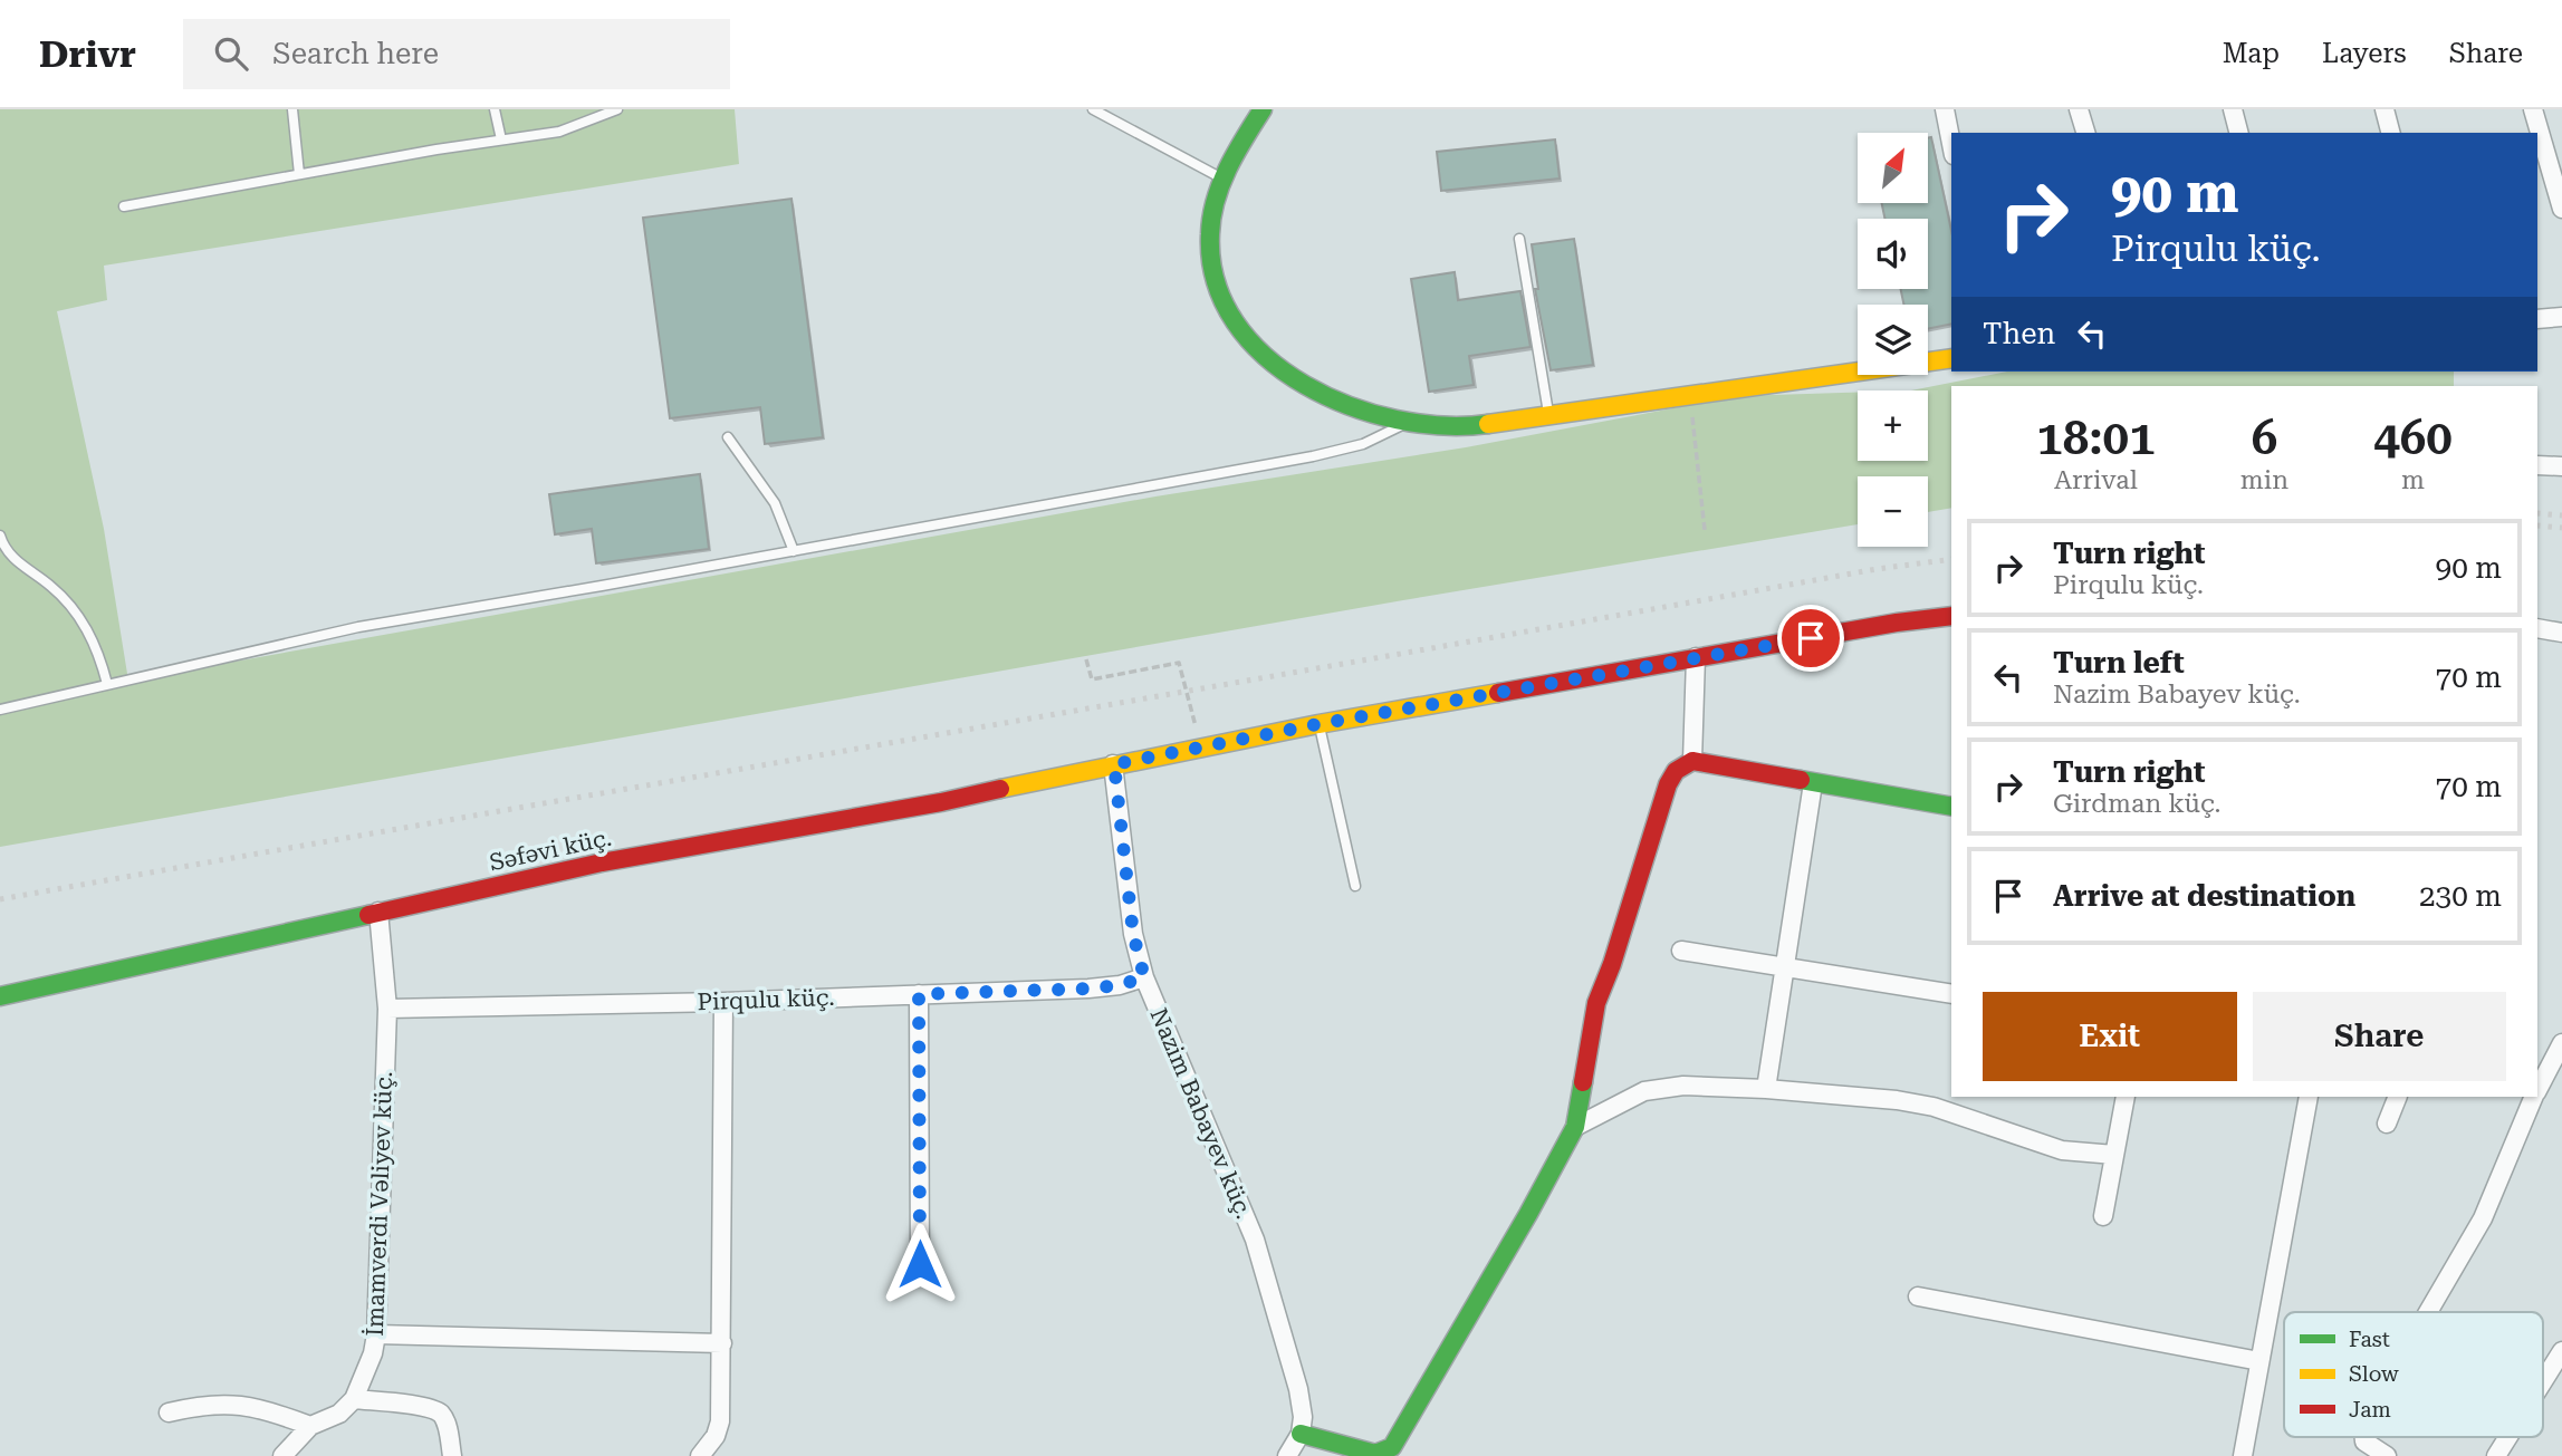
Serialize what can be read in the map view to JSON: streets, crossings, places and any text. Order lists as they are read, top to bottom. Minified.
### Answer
{"streets":{"street":["Səfəvi küç.","Pirqulu küç.","Nazim Babayev küç.","İmamverdi Vəliyev küç."]},"crossings":[["Səfəvi küç.","Nazim Babayev küç."],["Səfəvi küç.","İmamverdi Vəliyev küç."],["Pirqulu küç.","Nazim Babayev küç."],["Pirqulu küç.","İmamverdi Vəliyev küç."]],"legend":["Fast","Slow","Jam"],"north":"top right","page":{"header":"Drivr","search":"Search here","nav":["Map","Layers","Share"],"map_buttons":["+","−"],"turn":["90 m","Pirqulu küç."],"then":"Then","eta":["18:01","Arrival","6","min","460","m"],"list":[{"name":"Turn right","note":"Pirqulu küç.","value":"90 m"},{"name":"Turn left","note":"Nazim Babayev küç.","value":"70 m"},{"name":"Turn right","note":"Girdman küç.","value":"70 m"},{"name":"Arrive at destination","value":"230 m"}],"buttons":["Exit","Share"]}}
